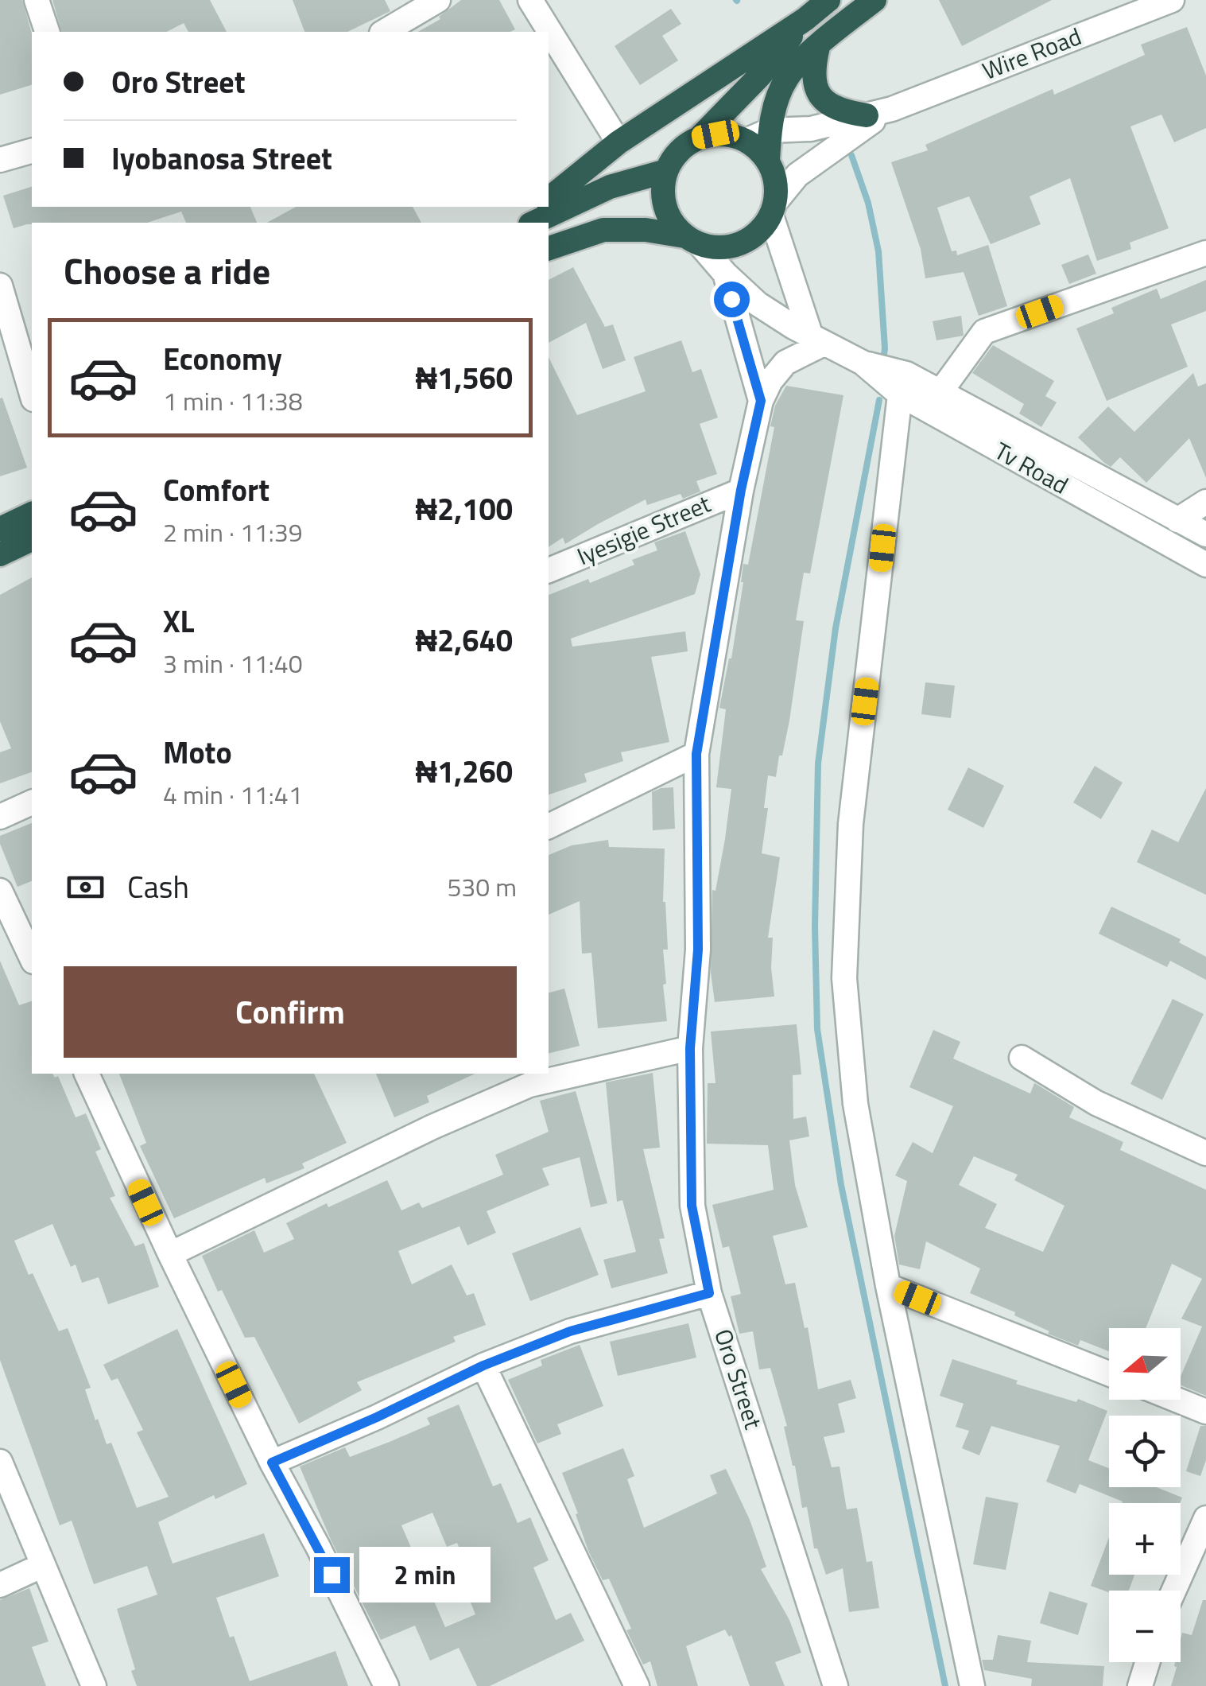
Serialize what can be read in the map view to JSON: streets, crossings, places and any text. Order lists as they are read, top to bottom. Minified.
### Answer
{"streets":{"street":["Wire Road","Tv Road","Iyesigie Street","Oro Street"]},"crossings":[["Wire Road","Tv Road"],["Tv Road","Oro Street"],["Iyesigie Street","Oro Street"]],"north":"left","page":{"banner":["Oro Street","Iyobanosa Street"],"heading":"Choose a ride","list":[{"name":"Economy","note":"1 min · 11:38","value":"₦1,560"},{"name":"Comfort","note":"2 min · 11:39","value":"₦2,100"},{"name":"XL","note":"3 min · 11:40","value":"₦2,640"},{"name":"Moto","note":"4 min · 11:41","value":"₦1,260"}],"pay":["Cash","530 m"],"buttons":"Confirm","map_buttons":["+","−"],"bubble":"2 min"}}
